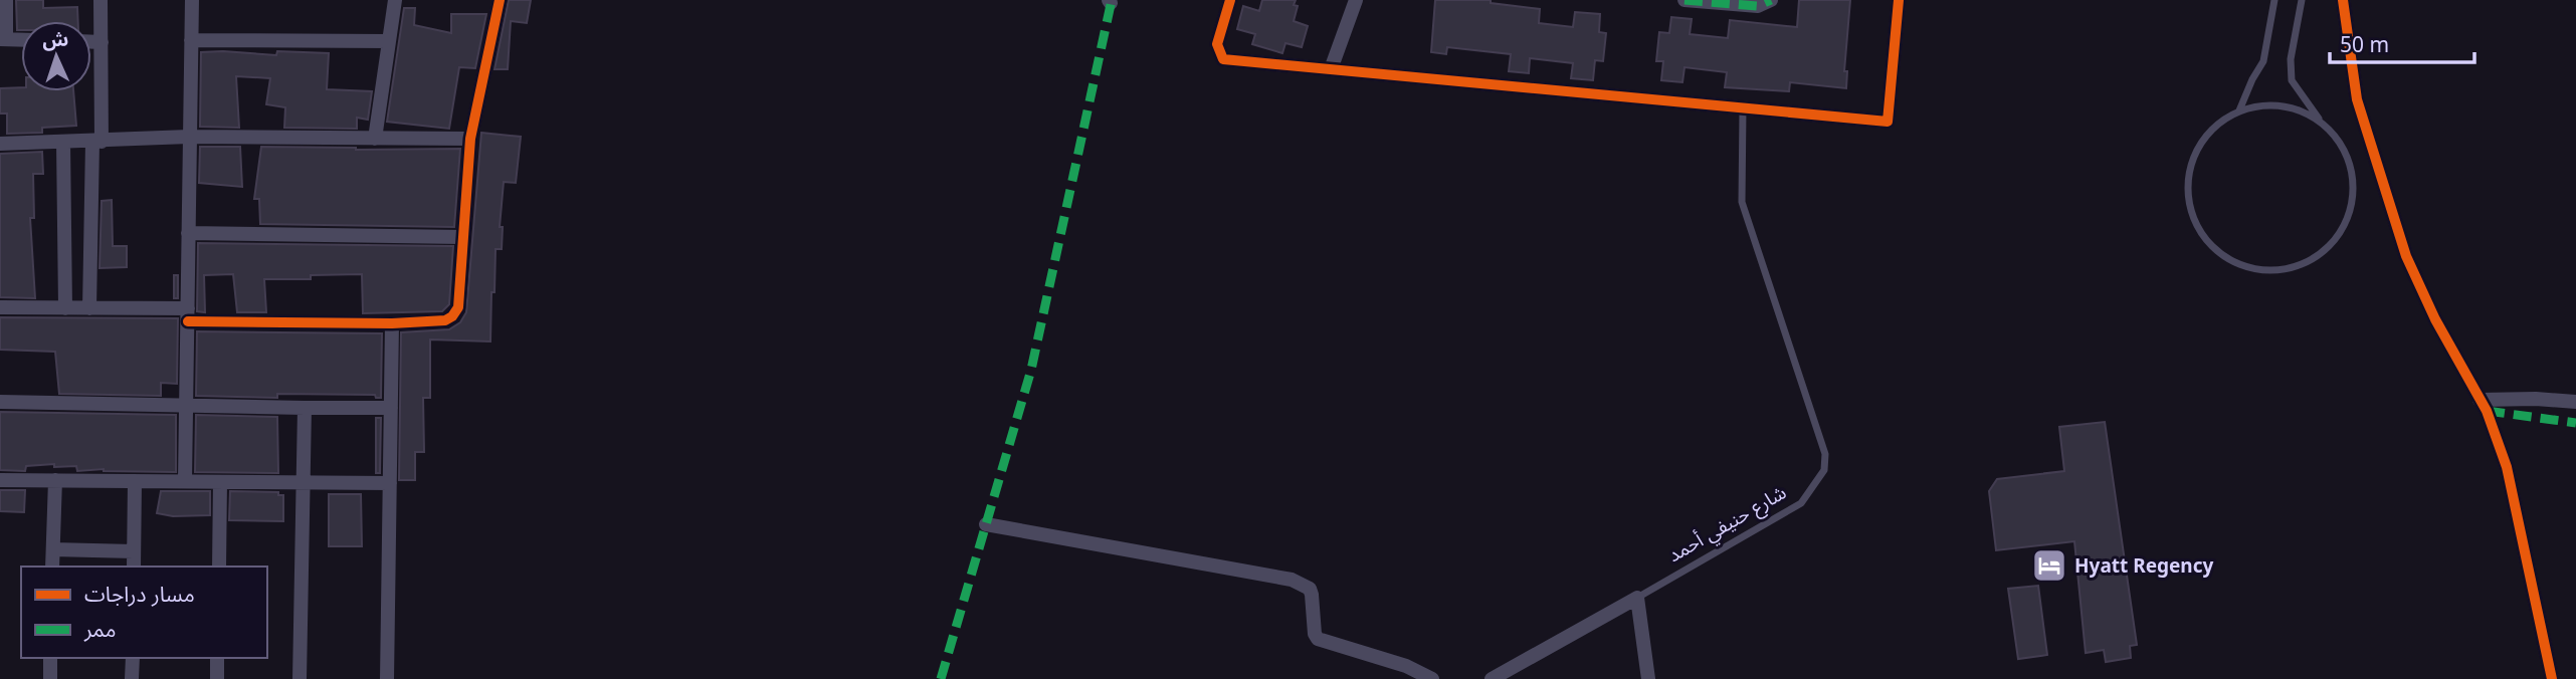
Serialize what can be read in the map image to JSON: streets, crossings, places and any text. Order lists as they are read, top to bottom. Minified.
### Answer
{"streets":{"street":["شارع حنيفي أحمد"]},"places":{"hotel":["Hyatt Regency"]},"legend":["مسار دراجات","ممر"],"scale_bar":"50 m","north":"top"}
